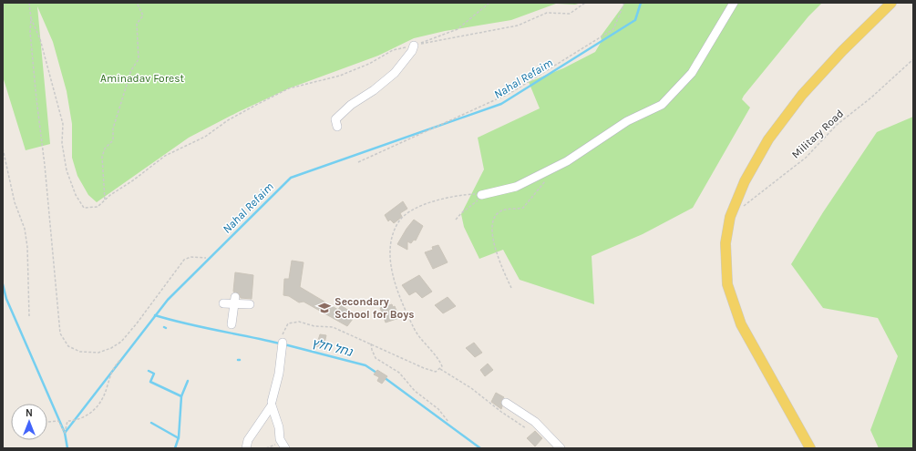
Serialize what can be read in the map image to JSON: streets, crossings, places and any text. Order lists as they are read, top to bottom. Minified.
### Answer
{"streets":{"path":["Military Road"]},"water":["Nahal Refaim","נחל חלץ"],"parks":["Aminadav Forest"],"places":{"school or university":["Secondary School for Boys"]},"north":"top"}
